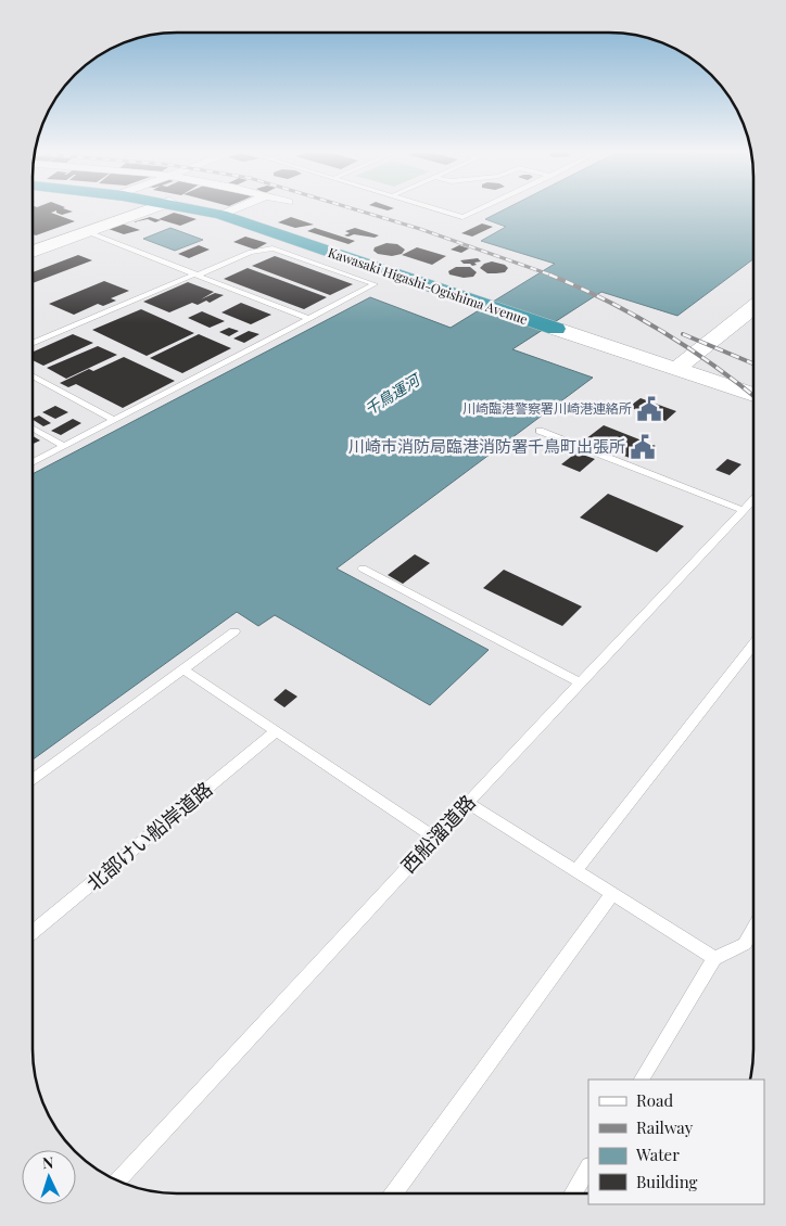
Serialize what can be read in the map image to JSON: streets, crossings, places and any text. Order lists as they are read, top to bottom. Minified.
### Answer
{"streets":{"highway":["Kawasaki Higashi-Ogishima Avenue"],"lane":["西船溜道路","北部けい船岸道路"]},"water":["千鳥運河"],"places":{"public building":["川崎臨港警察署川崎港連絡所","川崎市消防局臨港消防署千鳥町出張所"]},"legend":["Road","Railway","Water","Building"],"north":"top"}
